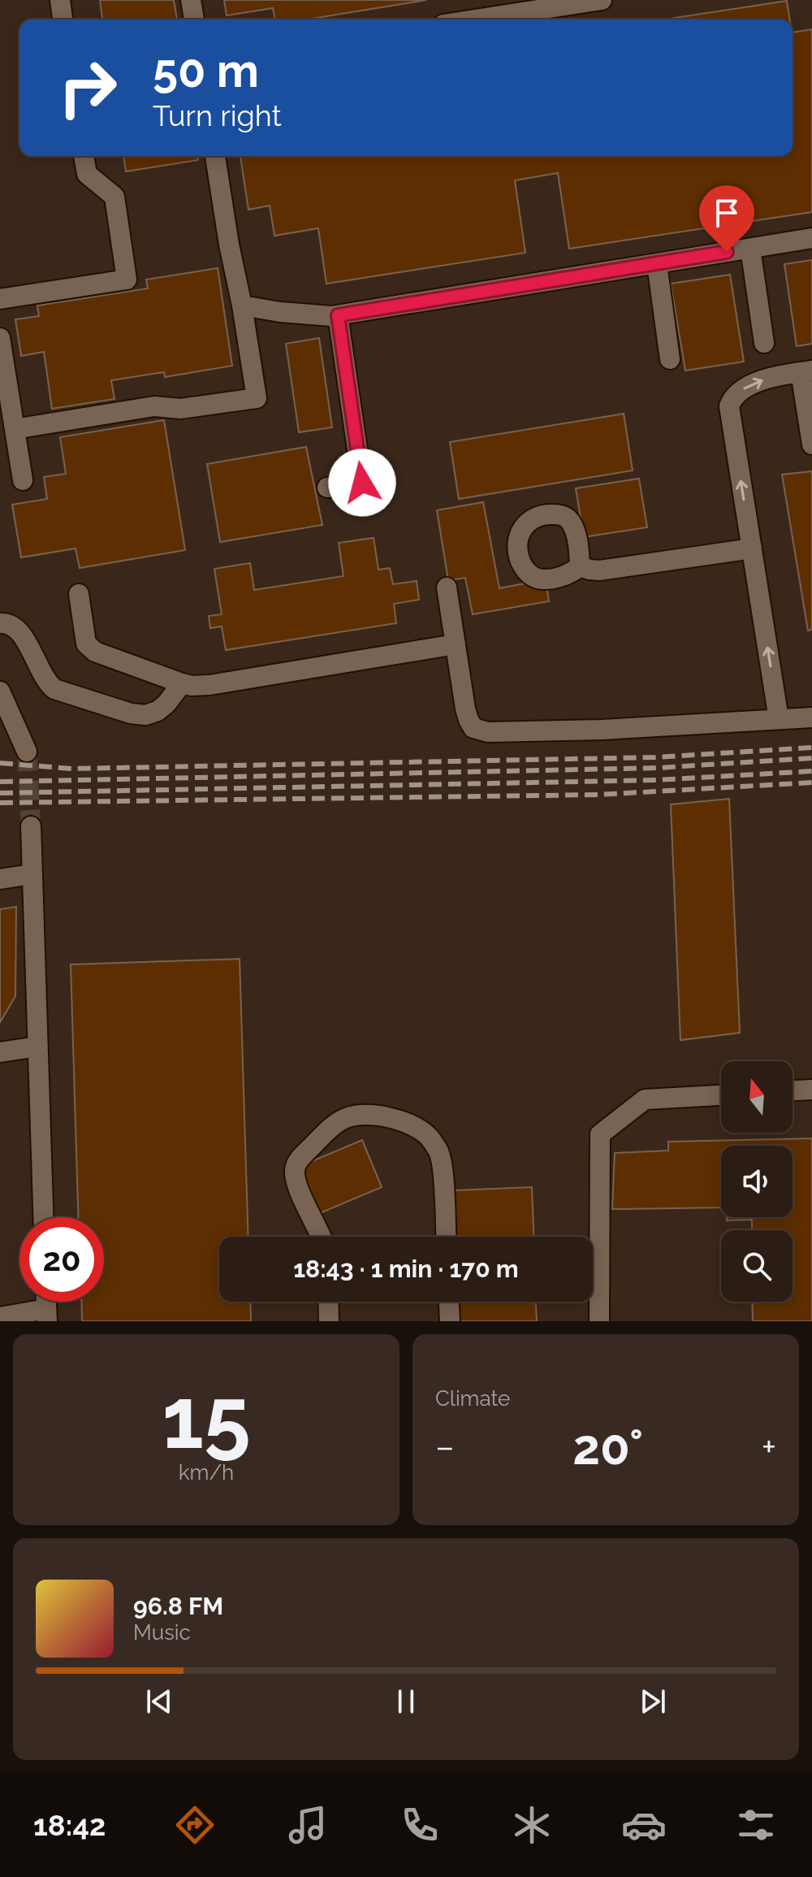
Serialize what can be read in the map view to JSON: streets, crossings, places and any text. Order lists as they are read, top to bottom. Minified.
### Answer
{"north":"top","page":{"turn":["50 m","Turn right"],"limit":"20","trip":"18:43 · 1 min · 170 m","tile":[["15","km/h"],"Climate"],"heat":["−","20°","+"],"song":["96.8 FM","Music"],"tabs":"18:42"}}
